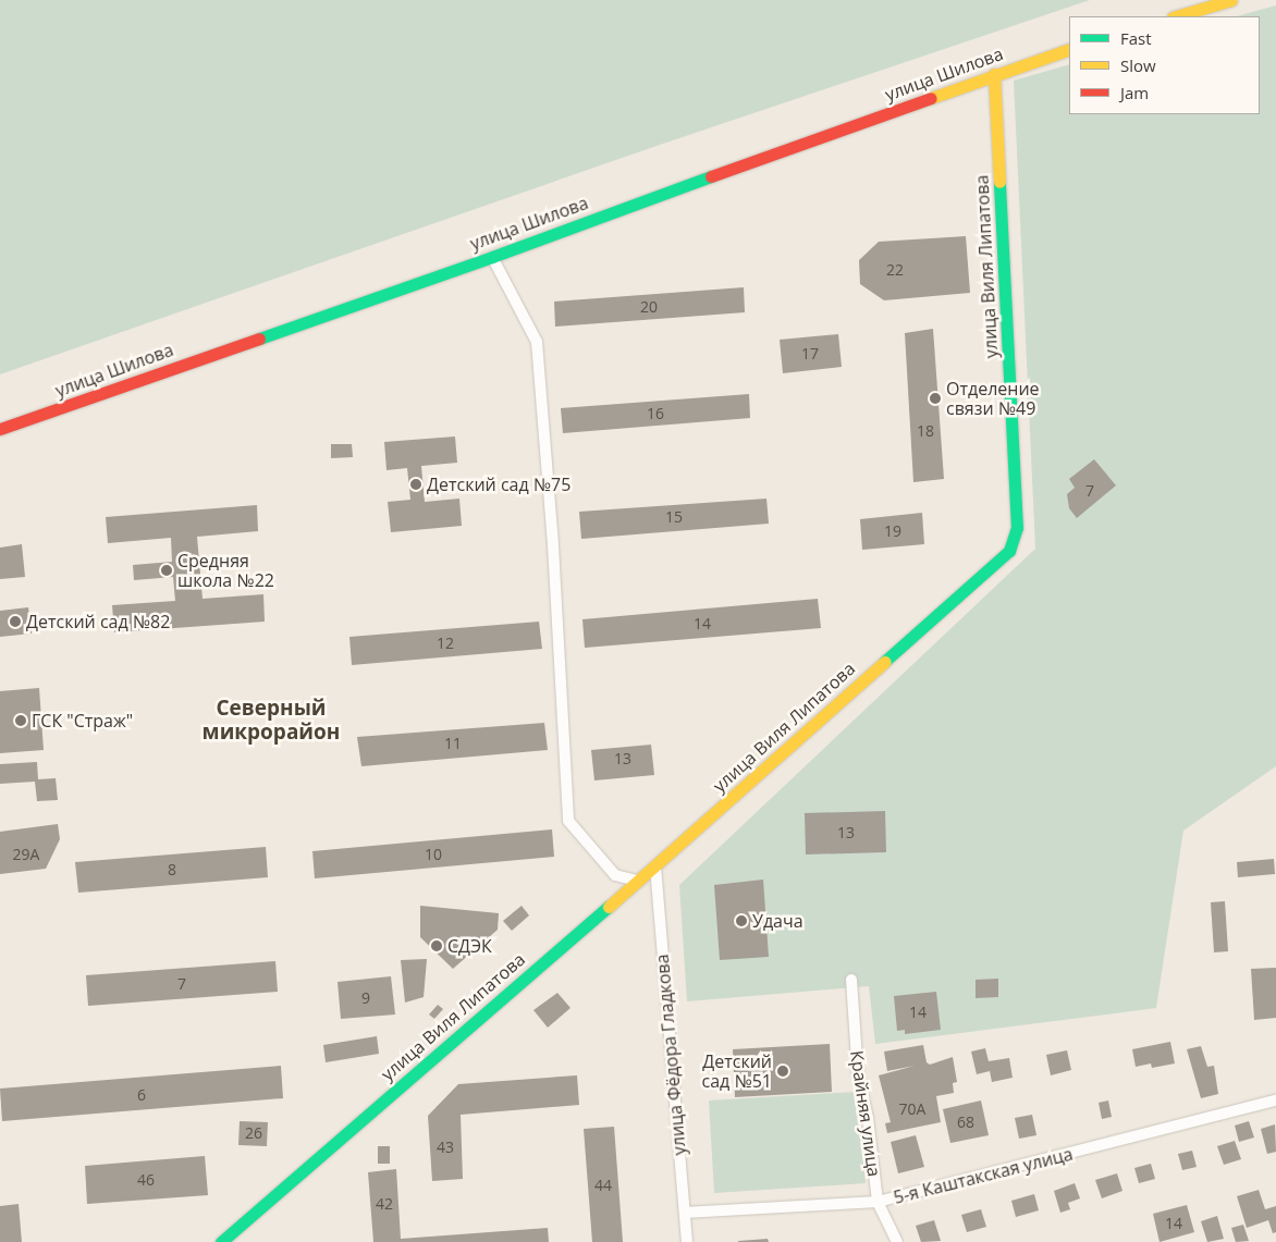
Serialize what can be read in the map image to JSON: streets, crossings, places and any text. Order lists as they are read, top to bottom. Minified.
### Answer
{"streets":{"street":["улица Шилова","улица Виля Липатова","улица Фёдора Гладкова","Крайняя улица","5-я Каштакская улица"]},"crossings":[["улица Шилова","улица Виля Липатова"],["улица Виля Липатова","улица Фёдора Гладкова"],["улица Фёдора Гладкова","5-я Каштакская улица"],["Крайняя улица","5-я Каштакская улица"]],"districts":["Северный микрорайон"],"places":["Отделение связи №49","Детский сад №75","Средняя школа №22","Детский сад №82","ГСК \"Страж\"","Удача","СДЭК","Детский сад №51"],"house_numbers":["22","20","17","16","18","7","15","19","14","12","11","13","13","29А","10","8","7","9","14","6","70А","68","26","43","46","44","42","14"],"legend":["Fast","Slow","Jam"]}
